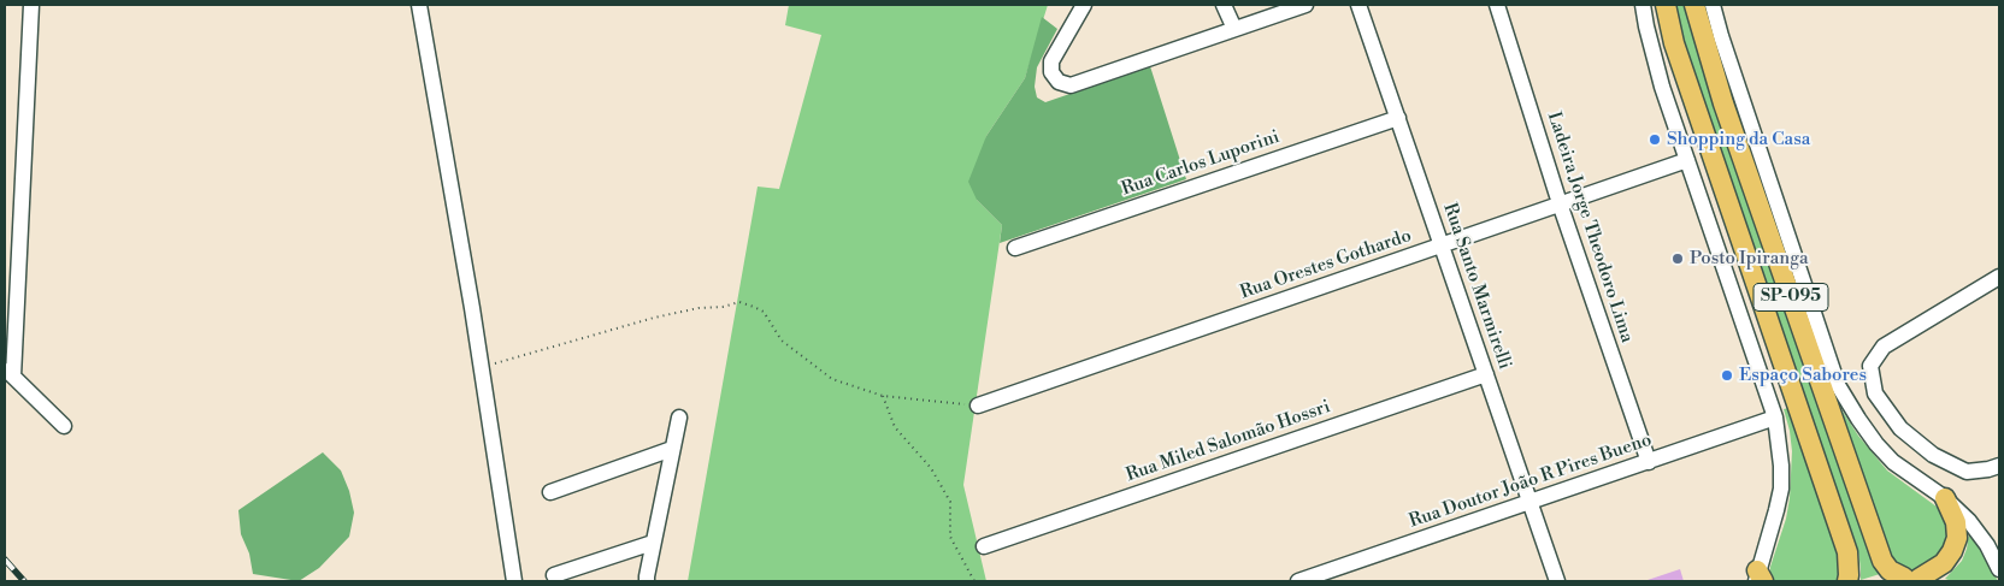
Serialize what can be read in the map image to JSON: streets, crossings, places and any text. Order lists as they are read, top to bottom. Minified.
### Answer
{"streets":{"main road":["SP-095"],"street":["Rua Carlos Luporini","Ladeira Jorge Theodoro Lima","Rua Orestes Gothardo","Rua Santo Marmirelli","Rua Miled Salomão Hossri","Rua Doutor João R Pires Bueno"]},"crossings":[["Rua Carlos Luporini","Rua Santo Marmirelli"],["Ladeira Jorge Theodoro Lima","Rua Orestes Gothardo"],["Ladeira Jorge Theodoro Lima","Rua Doutor João R Pires Bueno"],["Rua Orestes Gothardo","Rua Santo Marmirelli"],["Rua Santo Marmirelli","Rua Miled Salomão Hossri"],["Rua Santo Marmirelli","Rua Doutor João R Pires Bueno"]],"places":["Shopping da Casa","Posto Ipiranga","Espaço Sabores"]}
